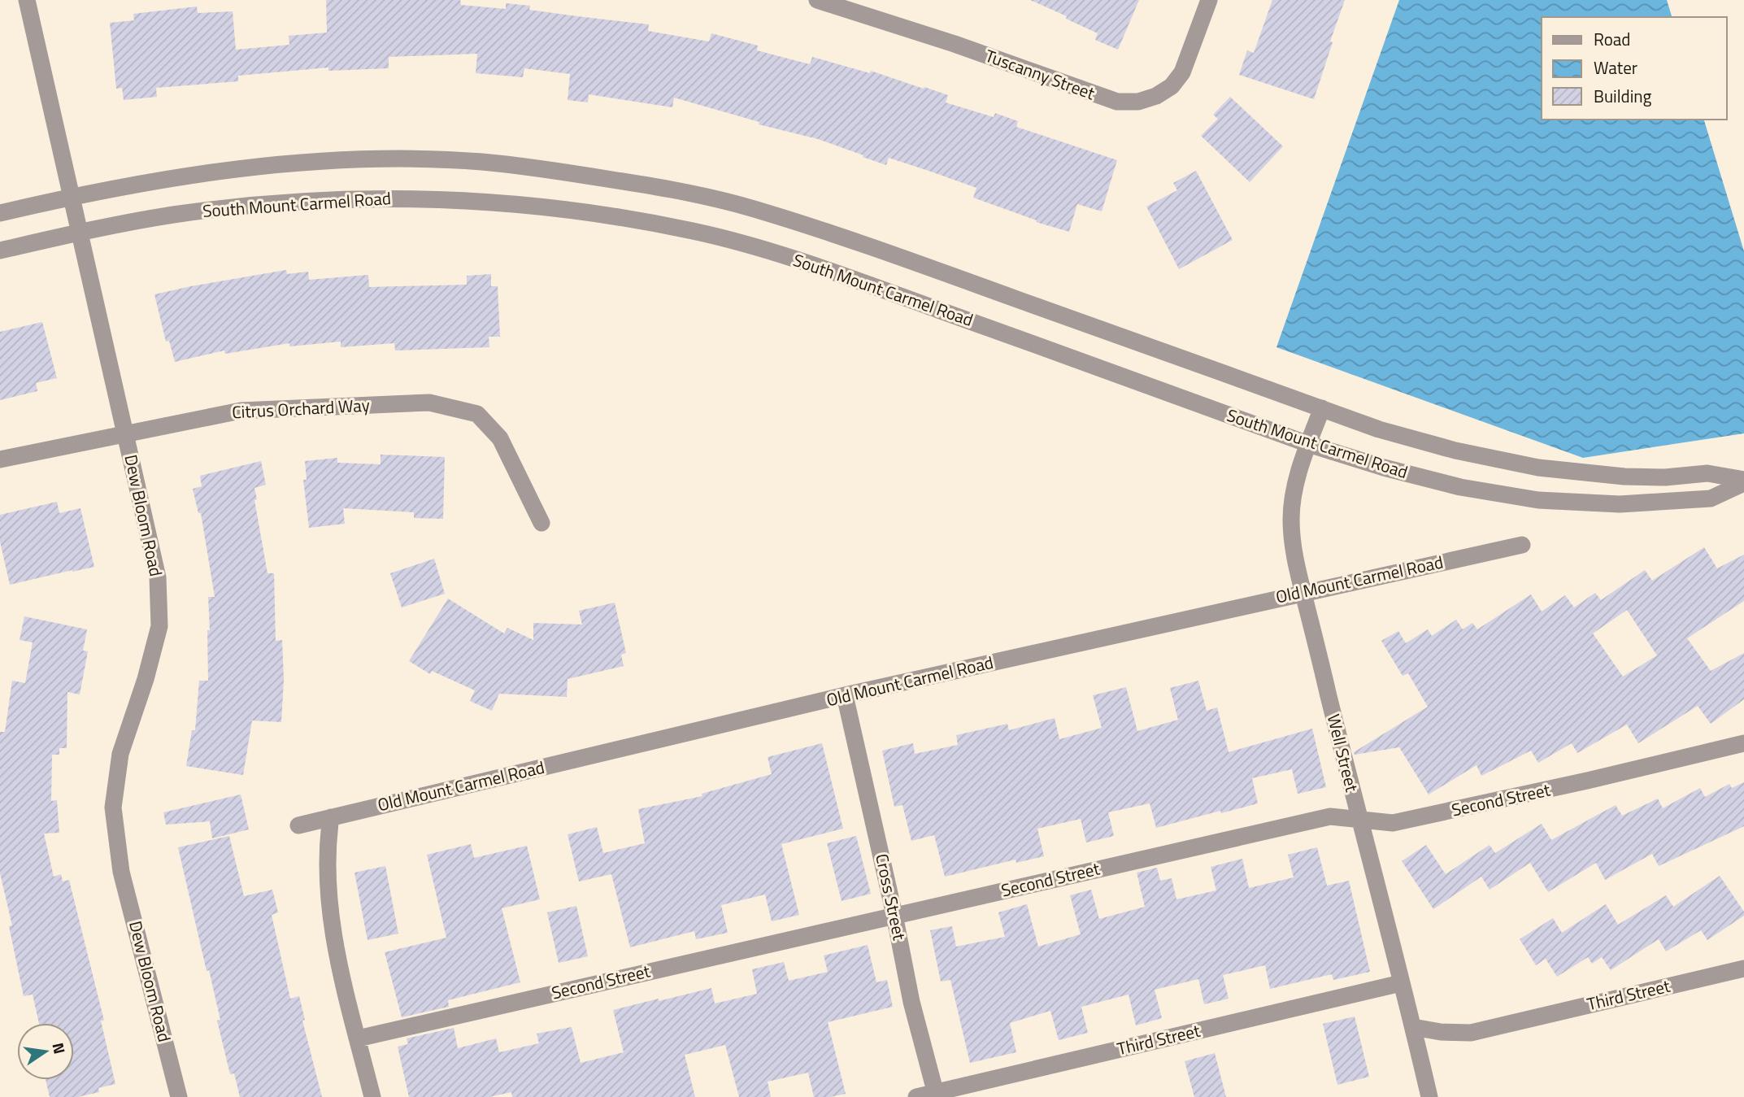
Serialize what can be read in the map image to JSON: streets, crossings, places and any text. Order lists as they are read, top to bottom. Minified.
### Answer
{"streets":{"street":["Tuscanny Street","South Mount Carmel Road","Citrus Orchard Way","Dew Bloom Road","Old Mount Carmel Road","Well Street","Second Street","Cross Street","Third Street"]},"crossings":[["South Mount Carmel Road","Dew Bloom Road"],["South Mount Carmel Road","Well Street"],["Citrus Orchard Way","Dew Bloom Road"],["Old Mount Carmel Road","Well Street"],["Old Mount Carmel Road","Cross Street"],["Well Street","Second Street"],["Well Street","Third Street"],["Second Street","Cross Street"],["Cross Street","Third Street"]],"legend":["Road","Water","Building"],"north":"right"}
